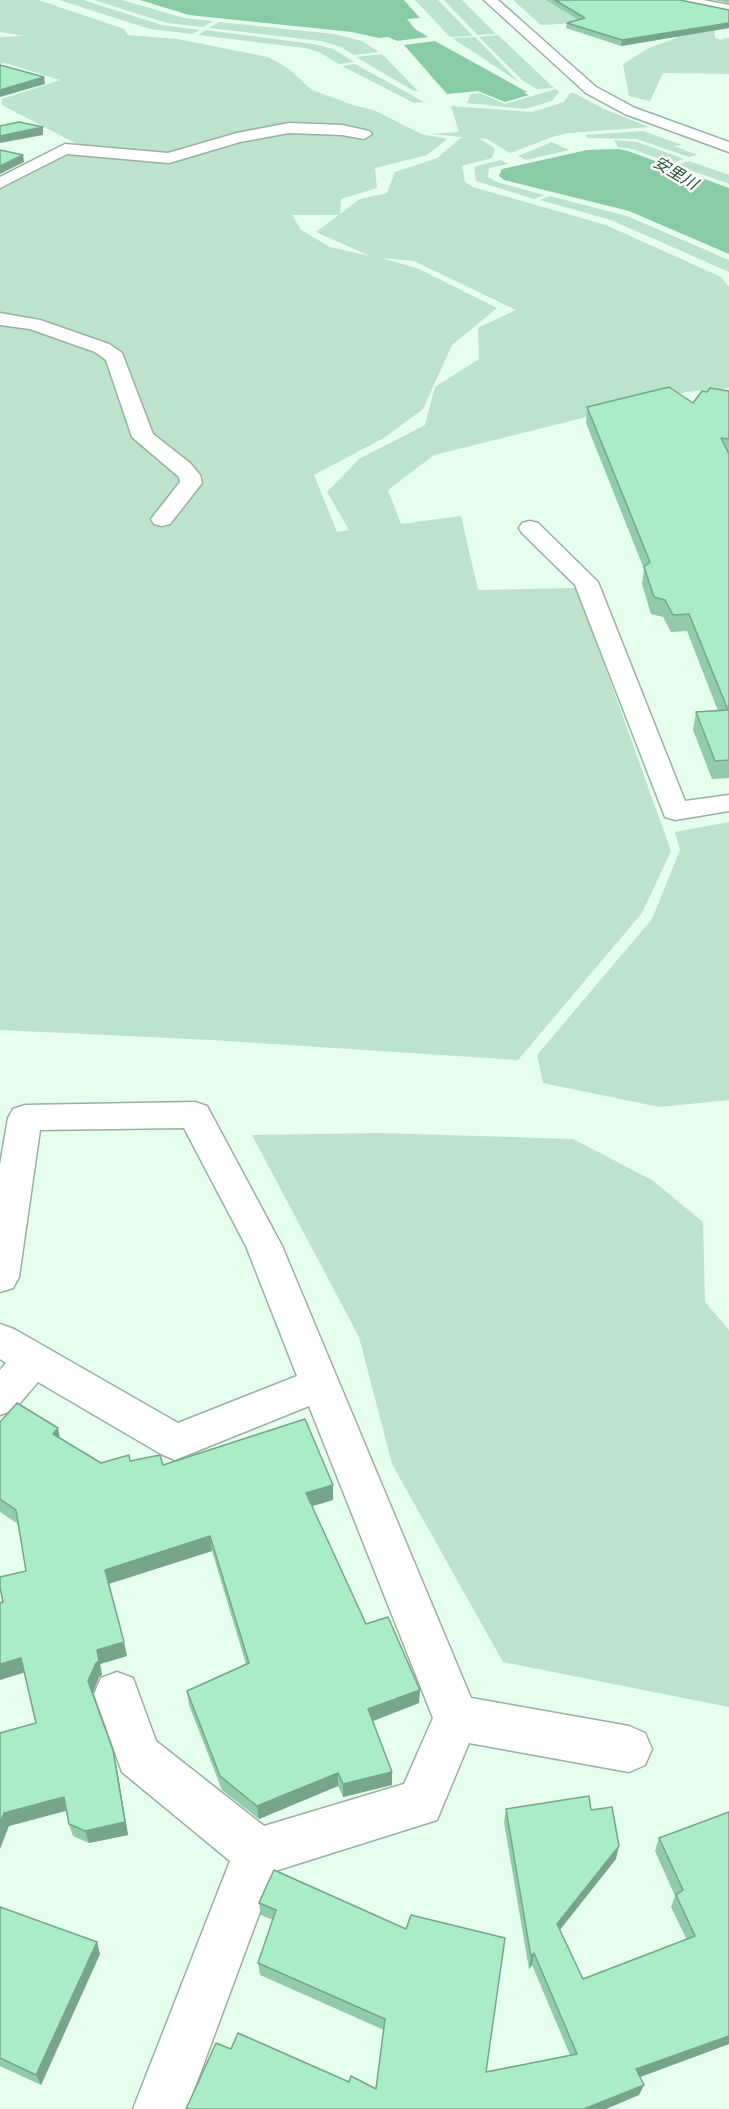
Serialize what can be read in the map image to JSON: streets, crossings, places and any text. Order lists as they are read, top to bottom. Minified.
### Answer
{"water":["安里川"]}
